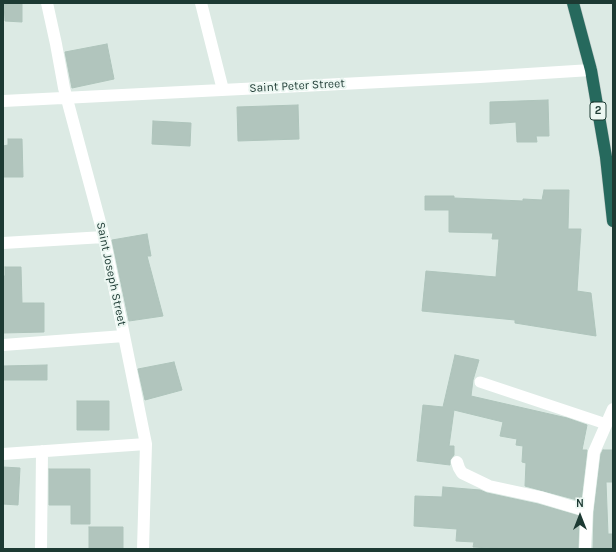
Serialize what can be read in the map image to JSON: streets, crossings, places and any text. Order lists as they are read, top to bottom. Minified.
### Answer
{"streets":{"highway":["2"],"street":["Saint Peter Street","Saint Joseph Street"]},"crossings":[["Saint Peter Street","2"],["Saint Peter Street","Saint Joseph Street"]],"north":"top"}
